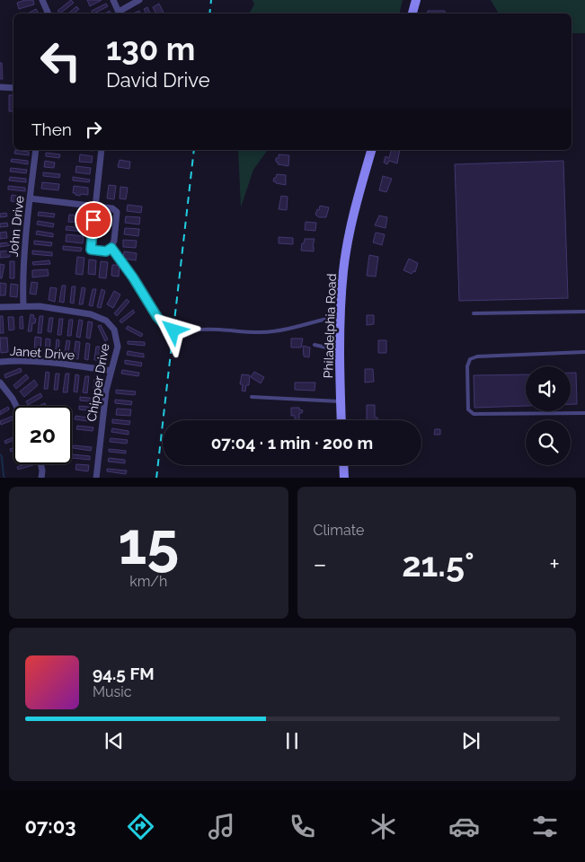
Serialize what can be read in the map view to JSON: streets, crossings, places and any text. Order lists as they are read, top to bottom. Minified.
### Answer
{"streets":{"main road":["Philadelphia Road"],"street":["John Drive","Janet Drive","Chipper Drive"]},"crossings":[["John Drive","Chipper Drive"],["Janet Drive","Chipper Drive"]],"page":{"turn":["130 m","David Drive"],"then":"Then","limit":"20","trip":"07:04 · 1 min · 200 m","tile":[["15","km/h"],"Climate"],"heat":["−","21.5°","+"],"song":["94.5 FM","Music"],"tabs":"07:03"}}
